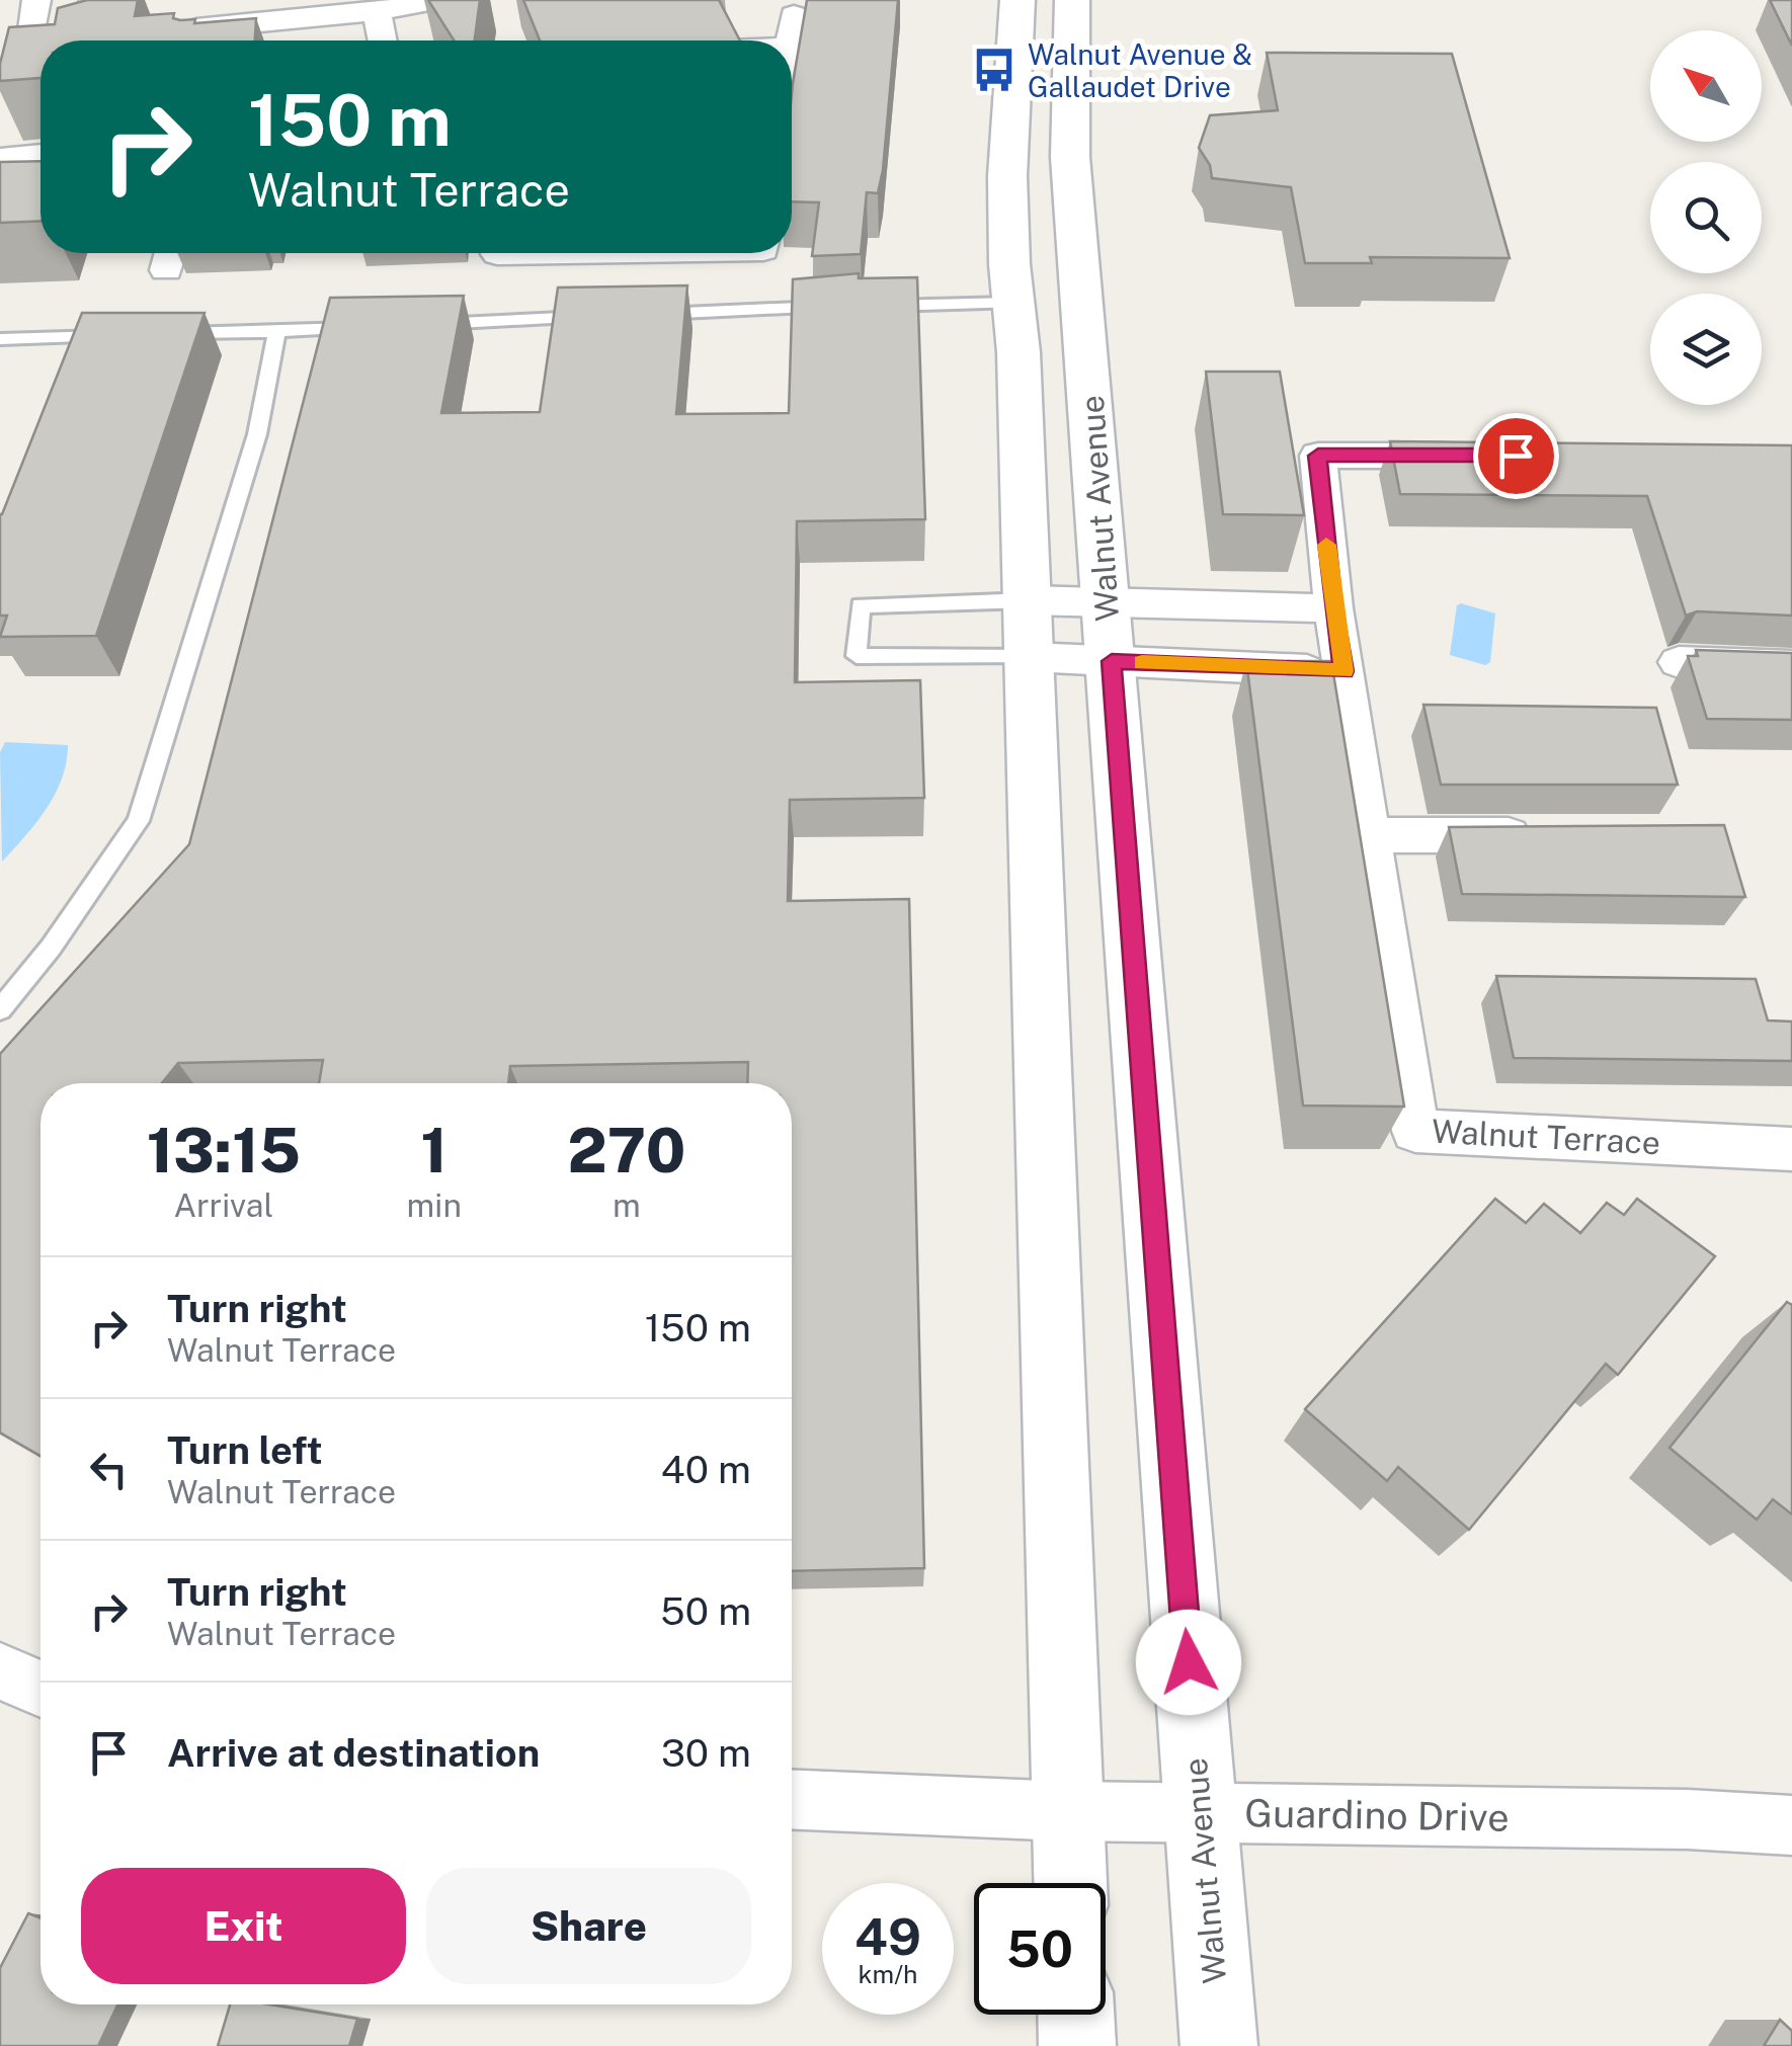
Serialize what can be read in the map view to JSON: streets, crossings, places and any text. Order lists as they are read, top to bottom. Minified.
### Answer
{"streets":{"main road":["Walnut Avenue"],"street":["Walnut Terrace","Guardino Drive"]},"crossings":[["Walnut Avenue","Guardino Drive"]],"places":{"bus stop":["Walnut Avenue & Gallaudet Drive"]},"north":"top left","page":{"turn":["150 m","Walnut Terrace"],"eta":["13:15","Arrival","1","min","270","m"],"list":[{"name":"Turn right","note":"Walnut Terrace","value":"150 m"},{"name":"Turn left","note":"Walnut Terrace","value":"40 m"},{"name":"Turn right","note":"Walnut Terrace","value":"50 m"},{"name":"Arrive at destination","value":"30 m"}],"buttons":["Exit","Share"],"speed":"49 km/h","limit":"50"}}
